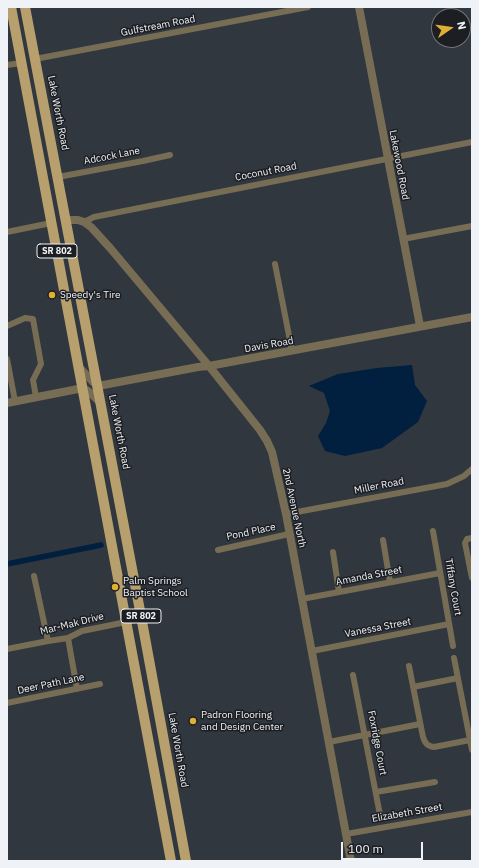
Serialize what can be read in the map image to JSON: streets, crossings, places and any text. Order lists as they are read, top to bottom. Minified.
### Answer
{"streets":{"main road":["Lake Worth Road","SR 802"],"street":["Gulfstream Road","Adcock Lane","Lakewood Road","Coconut Road","Davis Road","Miller Road","2nd Avenue North","Pond Place","Amanda Street","Tiffany Court","Mar-Mak Drive","Vanessa Street","Deer Path Lane","Foxridge Court","Elizabeth Street"]},"crossings":[["Gulfstream Road","Lake Worth Road"],["Lake Worth Road","Adcock Lane"],["Lake Worth Road","Coconut Road"],["Lake Worth Road","Davis Road"],["Lake Worth Road","Mar-Mak Drive"],["Lakewood Road","Coconut Road"],["Lakewood Road","Davis Road"],["Coconut Road","2nd Avenue North"],["SR 802","Mar-Mak Drive"],["Davis Road","2nd Avenue North"],["Miller Road","2nd Avenue North"],["2nd Avenue North","Pond Place"],["2nd Avenue North","Amanda Street"],["2nd Avenue North","Vanessa Street"],["2nd Avenue North","Elizabeth Street"],["Amanda Street","Tiffany Court"],["Tiffany Court","Vanessa Street"]],"places":["Speedy's Tire","Palm Springs Baptist School","Padron Flooring and Design Center"],"scale_bar":"100 m","north":"right"}
